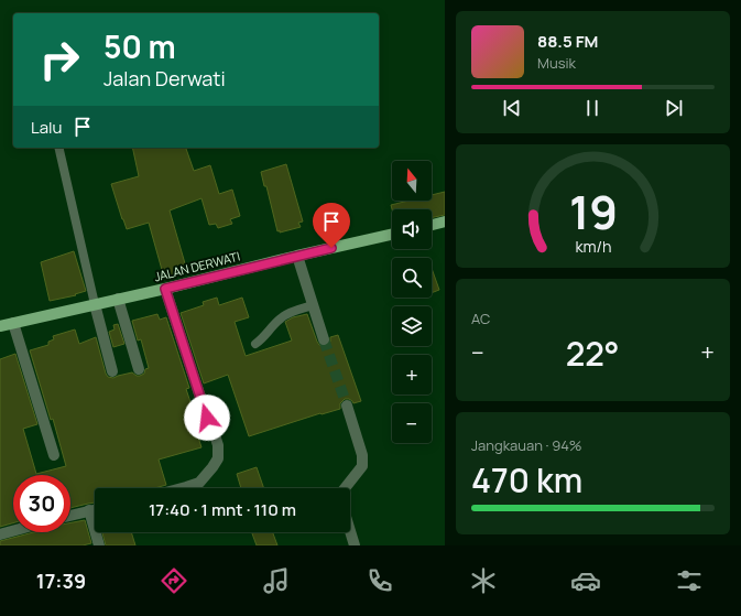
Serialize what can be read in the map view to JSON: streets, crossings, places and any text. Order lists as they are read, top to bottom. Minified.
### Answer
{"streets":{"main road":["JALAN DERWATI"]},"north":"top","page":{"turn":["50 m","Jalan Derwati"],"song":["88.5 FM","Musik"],"then":"Lalu","map_buttons":["+","−"],"tile":["AC",["Jangkauan · 94%","470 km"]],"heat":["−","22°","+"],"limit":"30","trip":"17:40 · 1 mnt · 110 m","tabs":"17:39","gauge":["19","km/h"]}}
